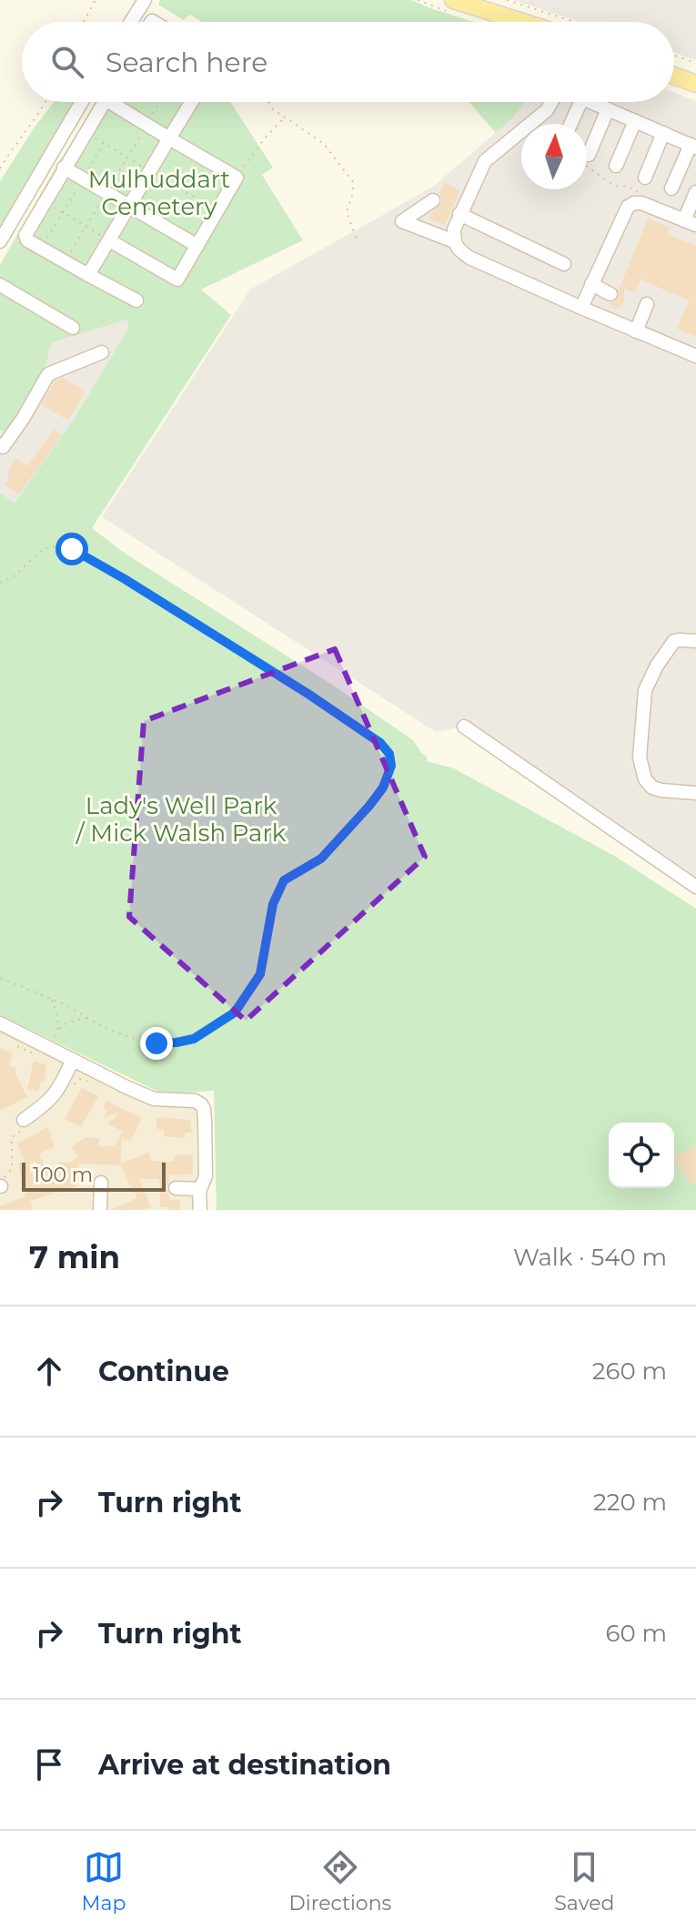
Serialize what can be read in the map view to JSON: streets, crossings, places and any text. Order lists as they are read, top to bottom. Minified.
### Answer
{"parks":["Mulhuddart Cemetery","Lady's Well Park / Mick Walsh Park"],"scale_bar":"100 m","north":"top","page":{"search":"Search here","scale":"100 m","heading":["7 min","Walk · 540 m"],"list":[["Continue","260 m"],["Turn right","220 m"],["Turn right","60 m"],"Arrive at destination"],"nav":["Map","Directions","Saved"]}}
